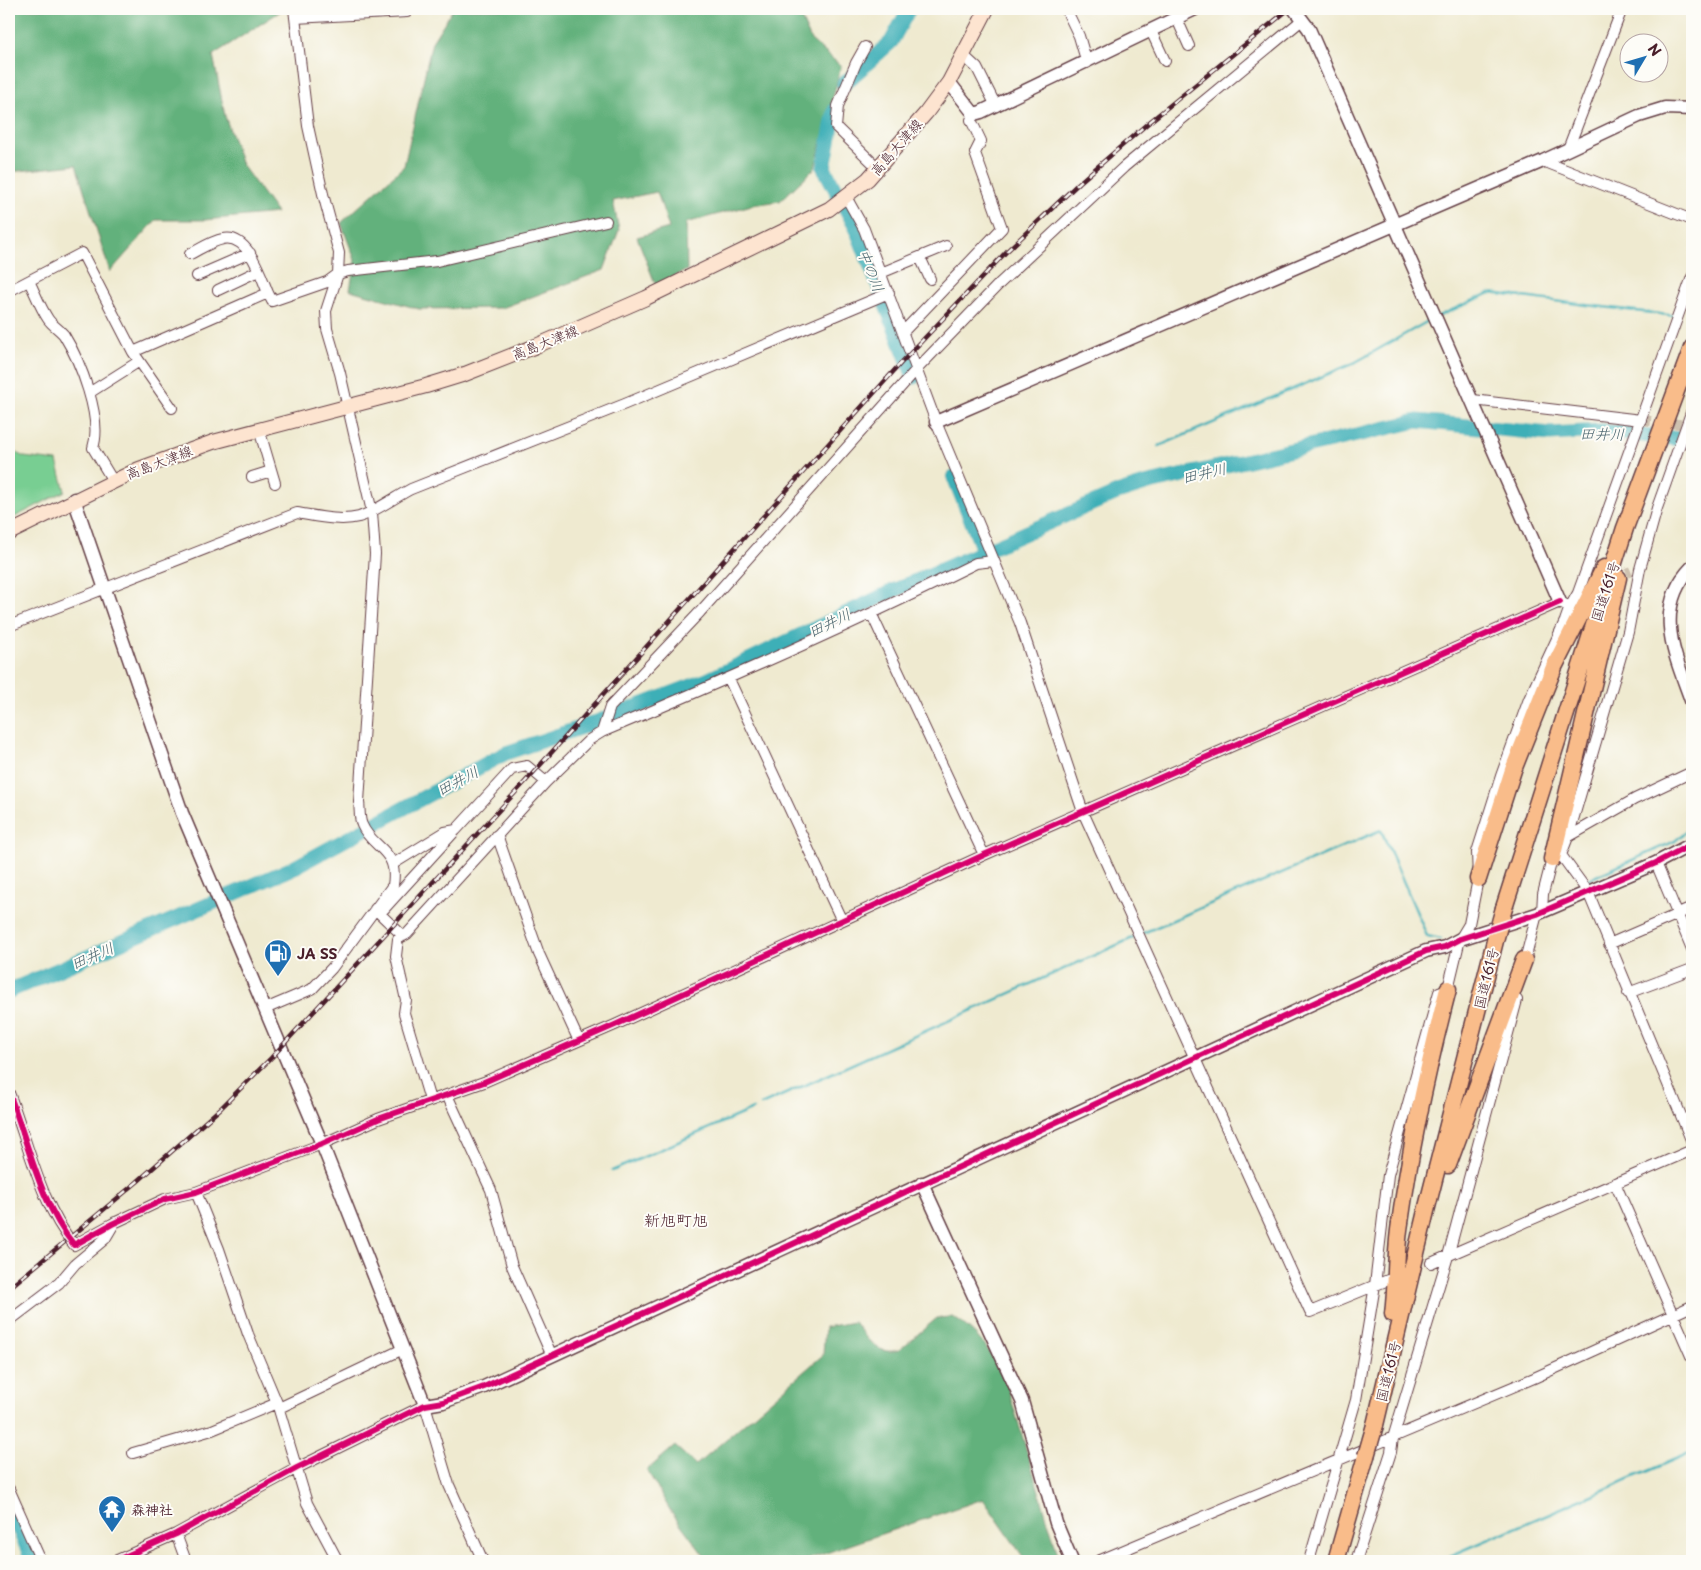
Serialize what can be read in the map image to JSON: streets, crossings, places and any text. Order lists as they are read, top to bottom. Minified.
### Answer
{"streets":{"highway":["国道161号"],"main road":["高島大津線"]},"districts":["新旭町旭"],"water":["中の川","田井川"],"places":{"fuel station":["JA SS"],"temple":["森神社"]},"north":"top right"}
